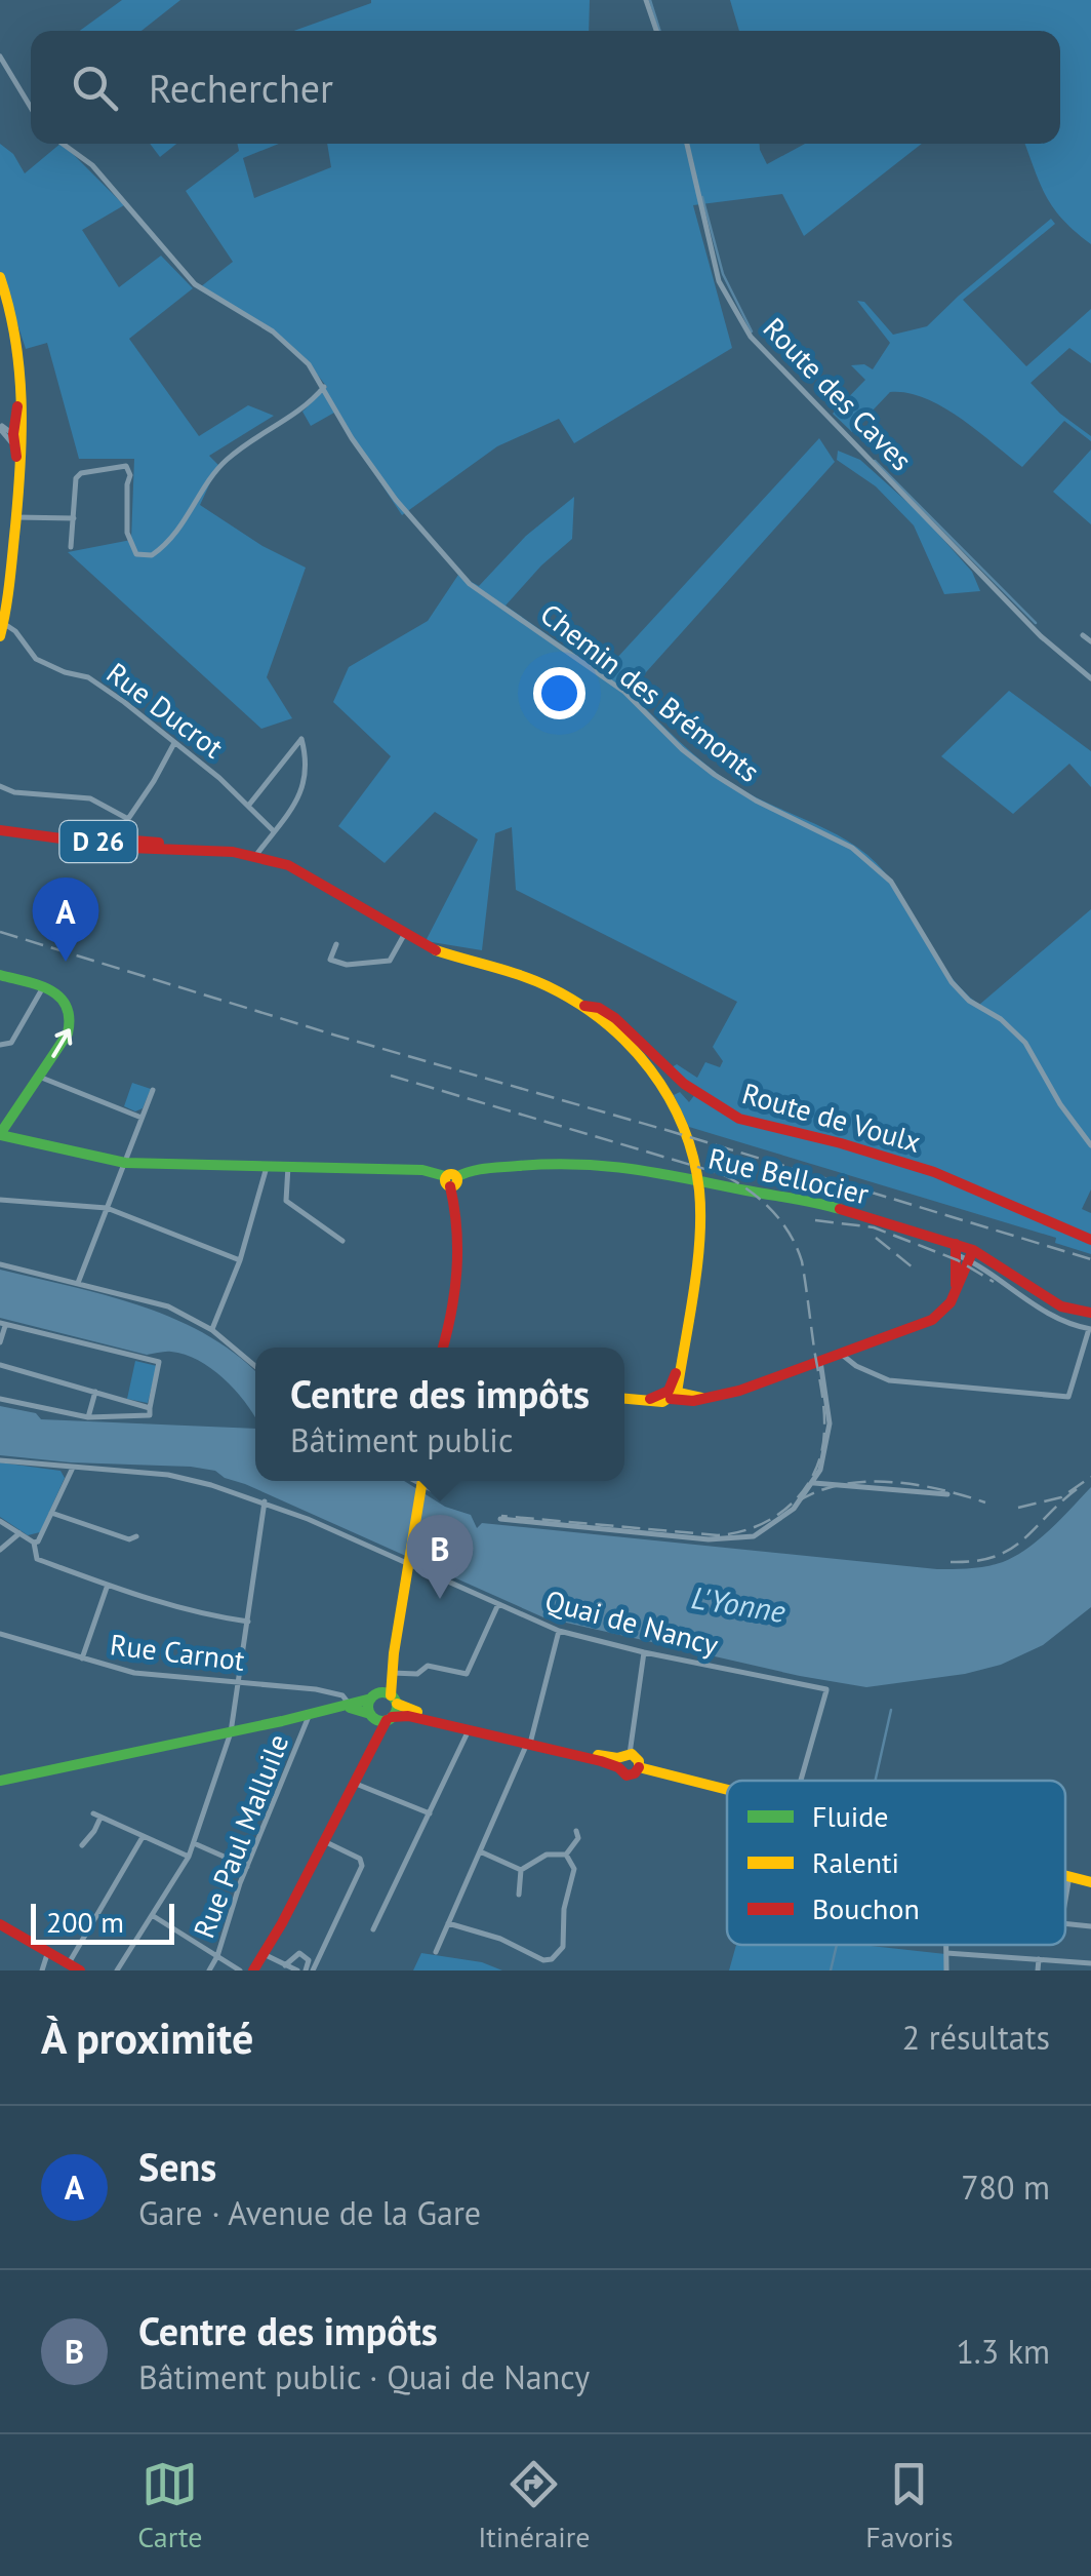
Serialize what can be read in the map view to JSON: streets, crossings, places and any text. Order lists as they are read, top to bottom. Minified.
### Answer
{"streets":{"main road":["D 26","Route de Voulx","Rue Bellocier"],"street":["Route des Caves","Chemin des Brémonts","Rue Ducrot","Quai de Nancy","Rue Carnot","Rue Paul Malluile"]},"crossings":[["D 26","Route de Voulx"]],"water":["L'Yonne"],"legend":["Fluide","Ralenti","Bouchon"],"scale_bar":"200 m","page":{"search":"Rechercher","pins":["A","B"],"popup":["Centre des impôts","Bâtiment public"],"scale":"200 m","heading":["À proximité","2 résultats"],"list":[{"mark":"A","name":"Sens","note":"Gare · Avenue de la Gare","value":"780 m"},{"mark":"B","name":"Centre des impôts","note":"Bâtiment public · Quai de Nancy","value":"1.3 km"}],"nav":["Carte","Itinéraire","Favoris"]}}
